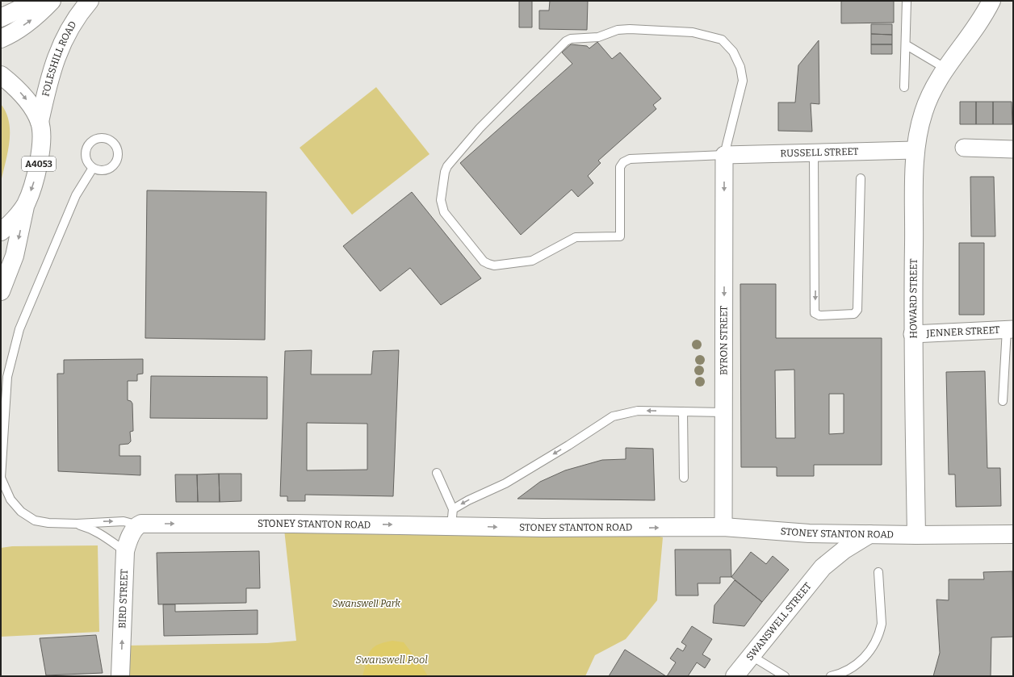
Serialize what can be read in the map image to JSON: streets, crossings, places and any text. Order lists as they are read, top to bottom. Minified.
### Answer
{"streets":{"main road":["FOLESHILL ROAD","A4053","HOWARD STREET","STONEY STANTON ROAD","BIRD STREET","SWANSWELL STREET"],"street":["RUSSELL STREET","JENNER STREET","BYRON STREET"]},"crossings":[["FOLESHILL ROAD","A4053"],["RUSSELL STREET","HOWARD STREET"],["RUSSELL STREET","BYRON STREET"],["HOWARD STREET","JENNER STREET"],["HOWARD STREET","STONEY STANTON ROAD"],["BYRON STREET","STONEY STANTON ROAD"],["STONEY STANTON ROAD","BIRD STREET"],["STONEY STANTON ROAD","SWANSWELL STREET"]],"one_way":["BYRON STREET","STONEY STANTON ROAD","BIRD STREET"],"water":["Swanswell Pool"],"parks":["Swanswell Park"]}
